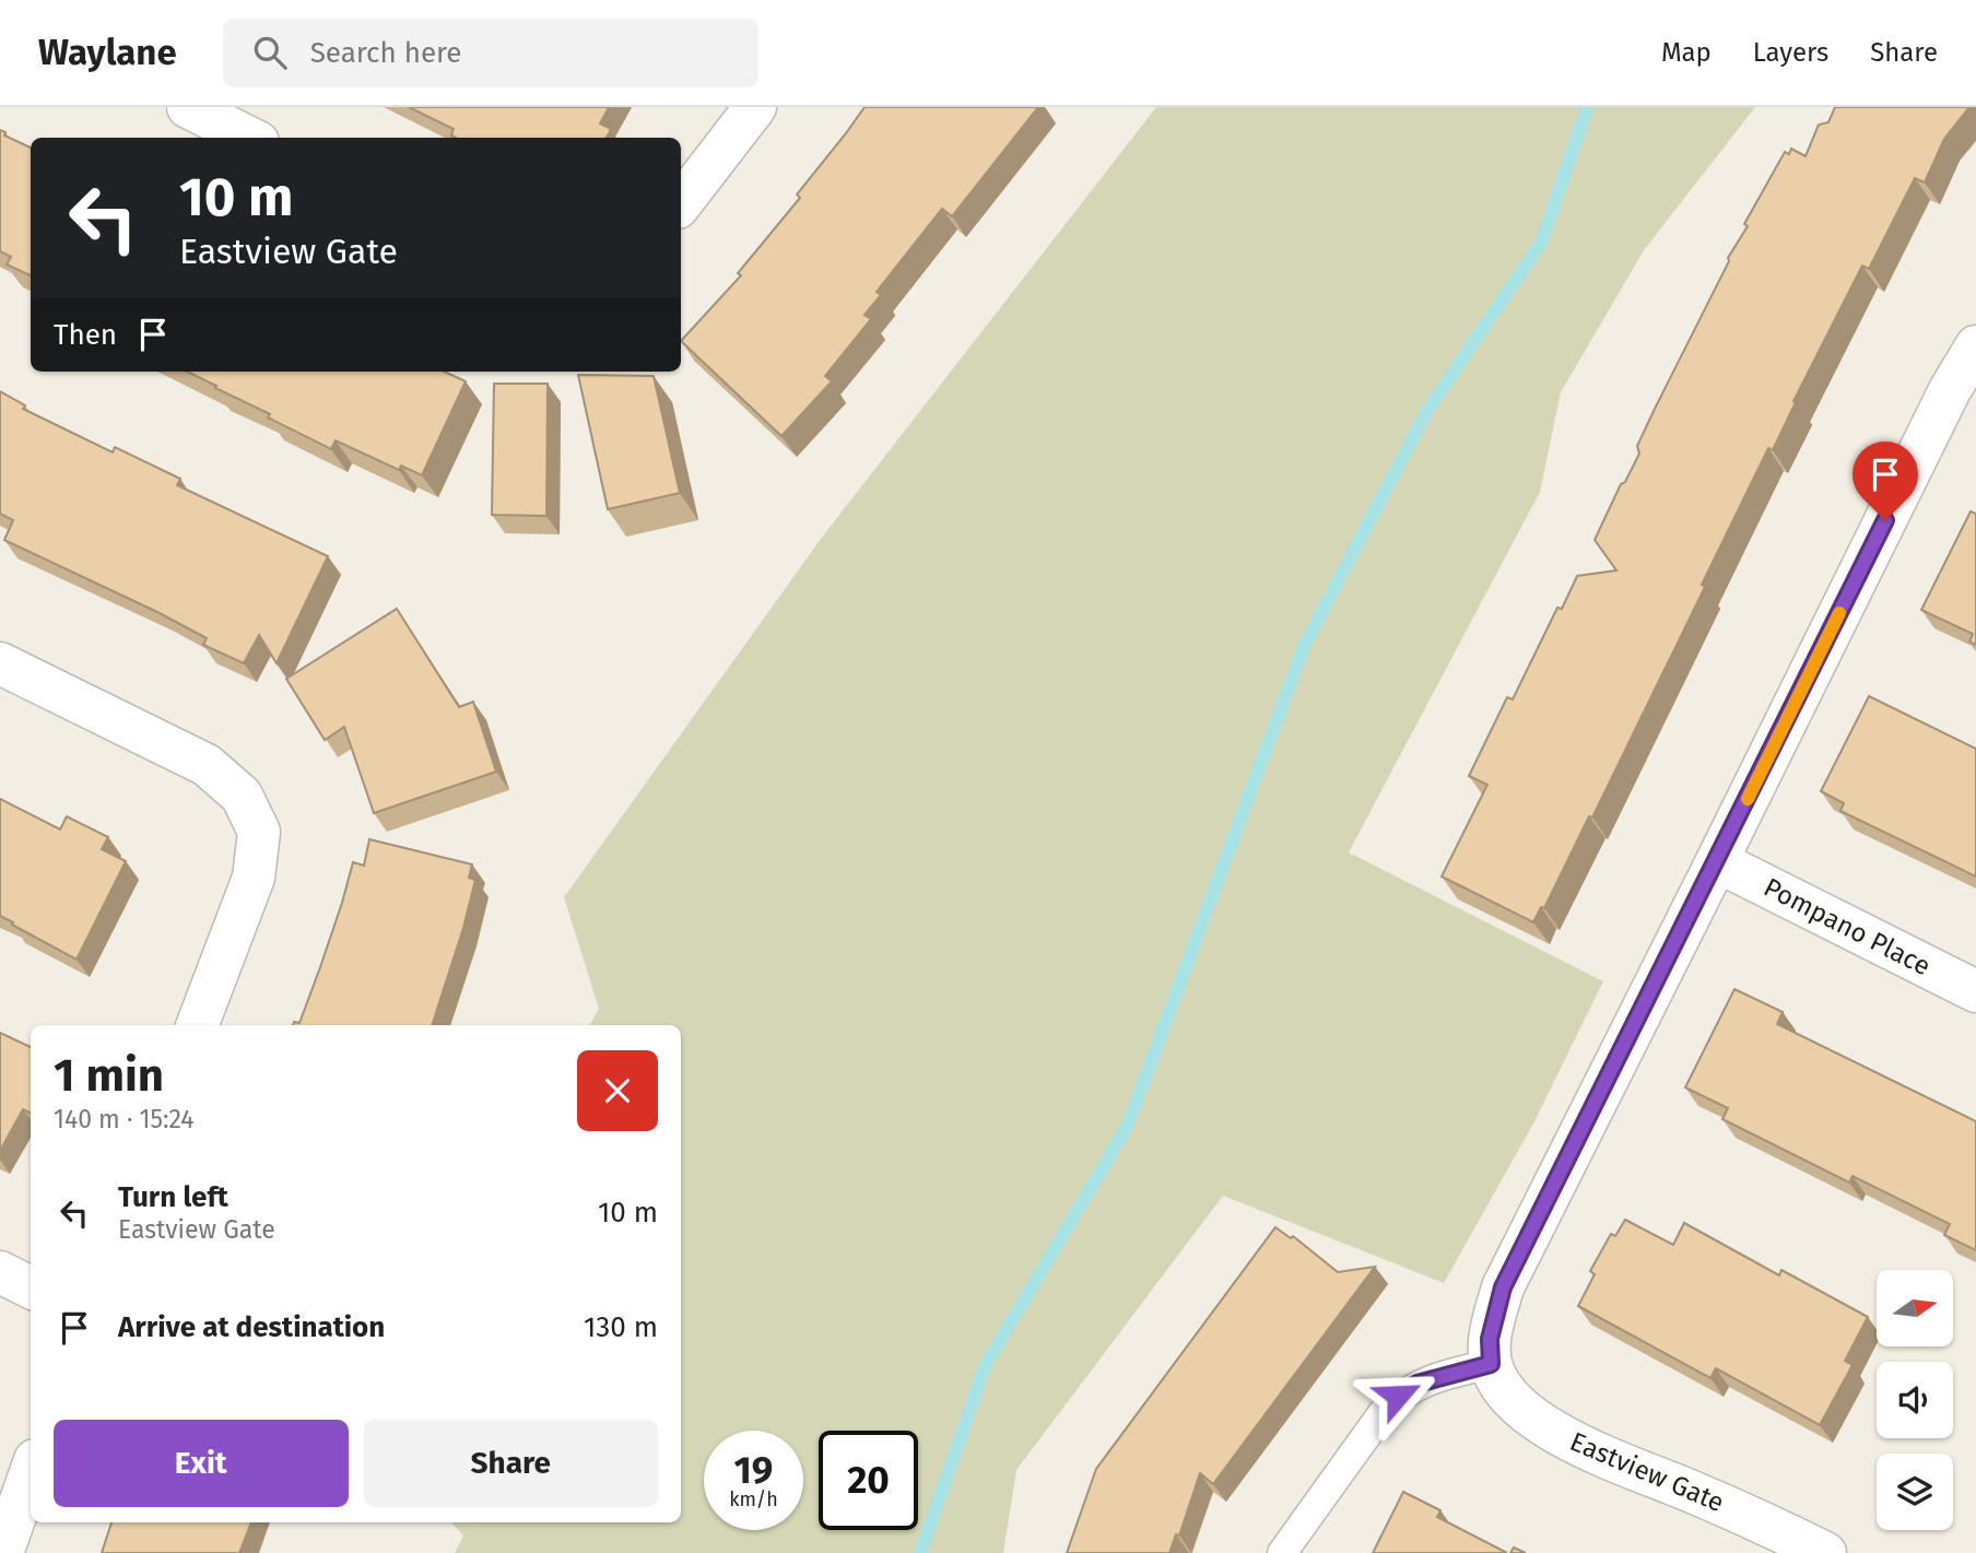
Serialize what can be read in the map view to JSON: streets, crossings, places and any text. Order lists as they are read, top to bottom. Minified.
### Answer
{"streets":{"street":["Pompano Place","Eastview Gate"]},"north":"right","page":{"header":"Waylane","search":"Search here","nav":["Map","Layers","Share"],"turn":["10 m","Eastview Gate"],"then":"Then","heading":["1 min","140 m · 15:24"],"list":[{"name":"Turn left","note":"Eastview Gate","value":"10 m"},{"name":"Arrive at destination","value":"130 m"}],"buttons":["Exit","Share"],"speed":"19 km/h","limit":"20"}}
